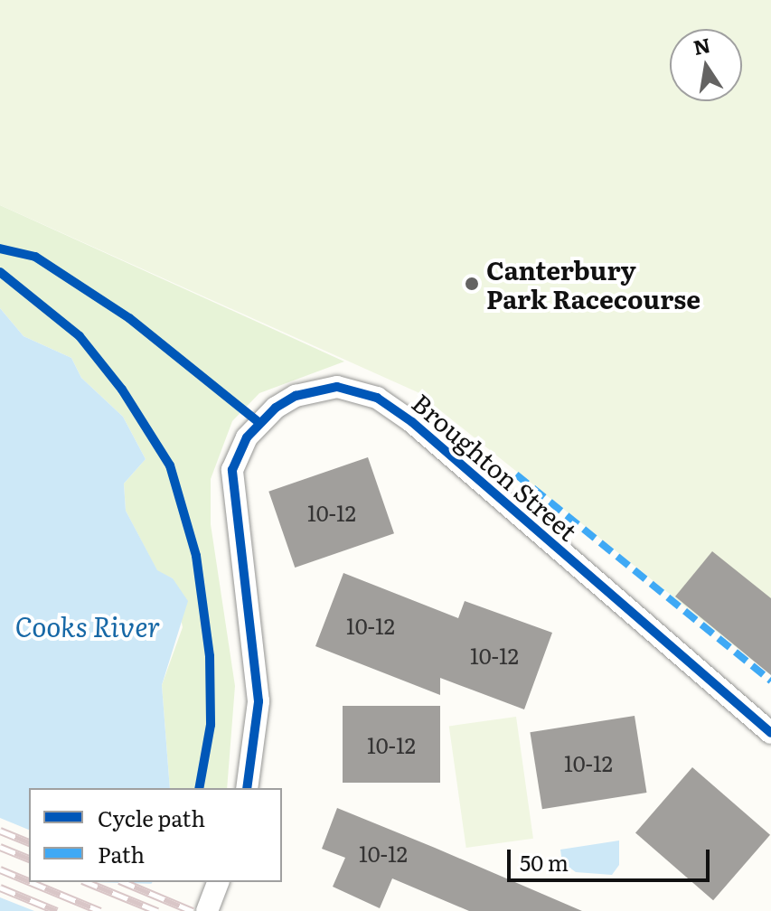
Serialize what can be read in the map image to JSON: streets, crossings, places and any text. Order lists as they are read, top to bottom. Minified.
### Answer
{"streets":{"street":["Broughton Street"]},"water":["Cooks River"],"places":["Canterbury Park Racecourse"],"house_numbers":["10-12","10-12","10-12","10-12","10-12","10-12"],"legend":["Cycle path","Path"],"scale_bar":"50 m","north":"top"}
